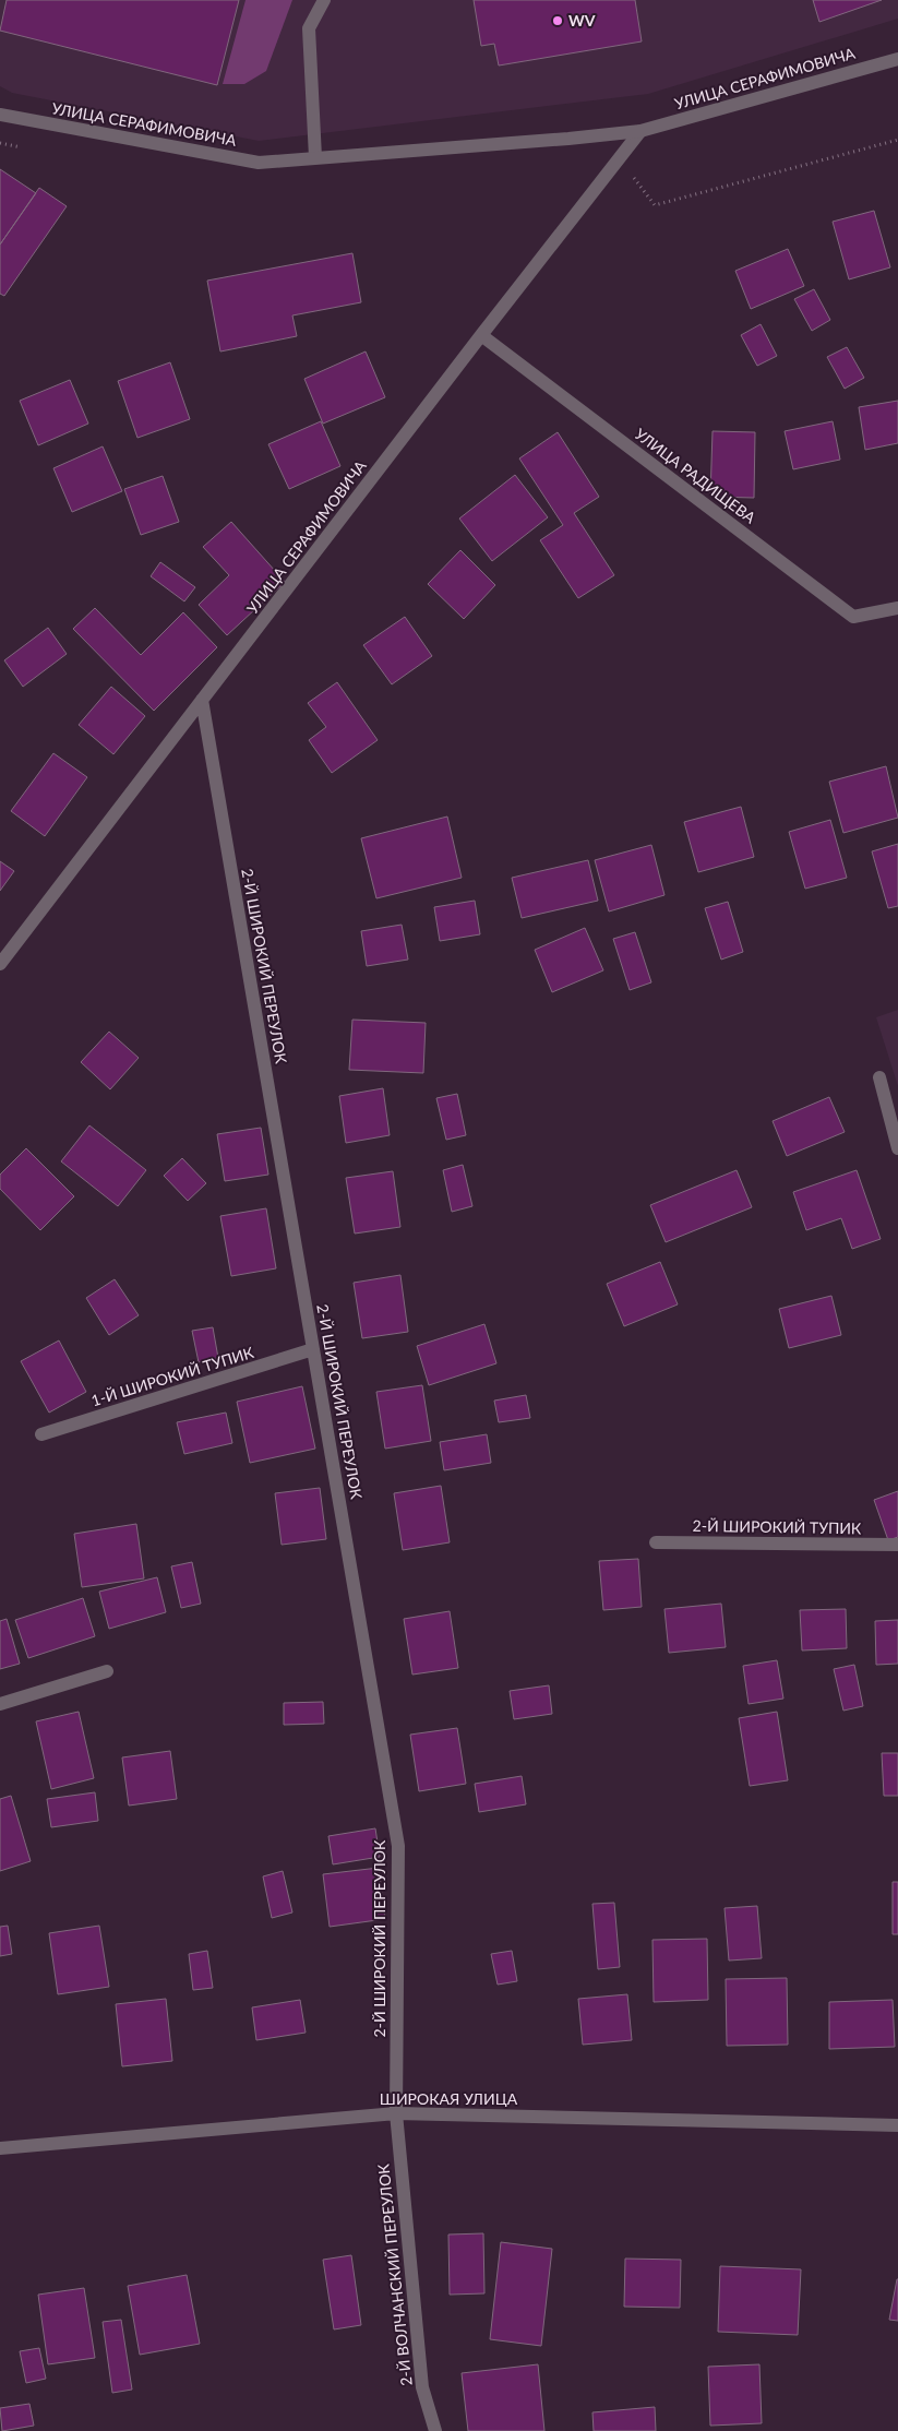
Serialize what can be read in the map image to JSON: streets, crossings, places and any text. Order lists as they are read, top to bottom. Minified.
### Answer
{"streets":{"street":["УЛИЦА СЕРАФИМОВИЧА","УЛИЦА РАДИЩЕВА","2-Й ШИРОКИЙ ПЕРЕУЛОК","1-Й ШИРОКИЙ ТУПИК","2-Й ШИРОКИЙ ТУПИК","ШИРОКАЯ УЛИЦА","2-Й ВОЛЧАНСКИЙ ПЕРЕУЛОК"]},"crossings":[["УЛИЦА СЕРАФИМОВИЧА","УЛИЦА РАДИЩЕВА"],["УЛИЦА СЕРАФИМОВИЧА","2-Й ШИРОКИЙ ПЕРЕУЛОК"],["2-Й ШИРОКИЙ ПЕРЕУЛОК","1-Й ШИРОКИЙ ТУПИК"],["2-Й ШИРОКИЙ ПЕРЕУЛОК","ШИРОКАЯ УЛИЦА"],["2-Й ШИРОКИЙ ПЕРЕУЛОК","2-Й ВОЛЧАНСКИЙ ПЕРЕУЛОК"],["ШИРОКАЯ УЛИЦА","2-Й ВОЛЧАНСКИЙ ПЕРЕУЛОК"]],"places":["WV"]}
